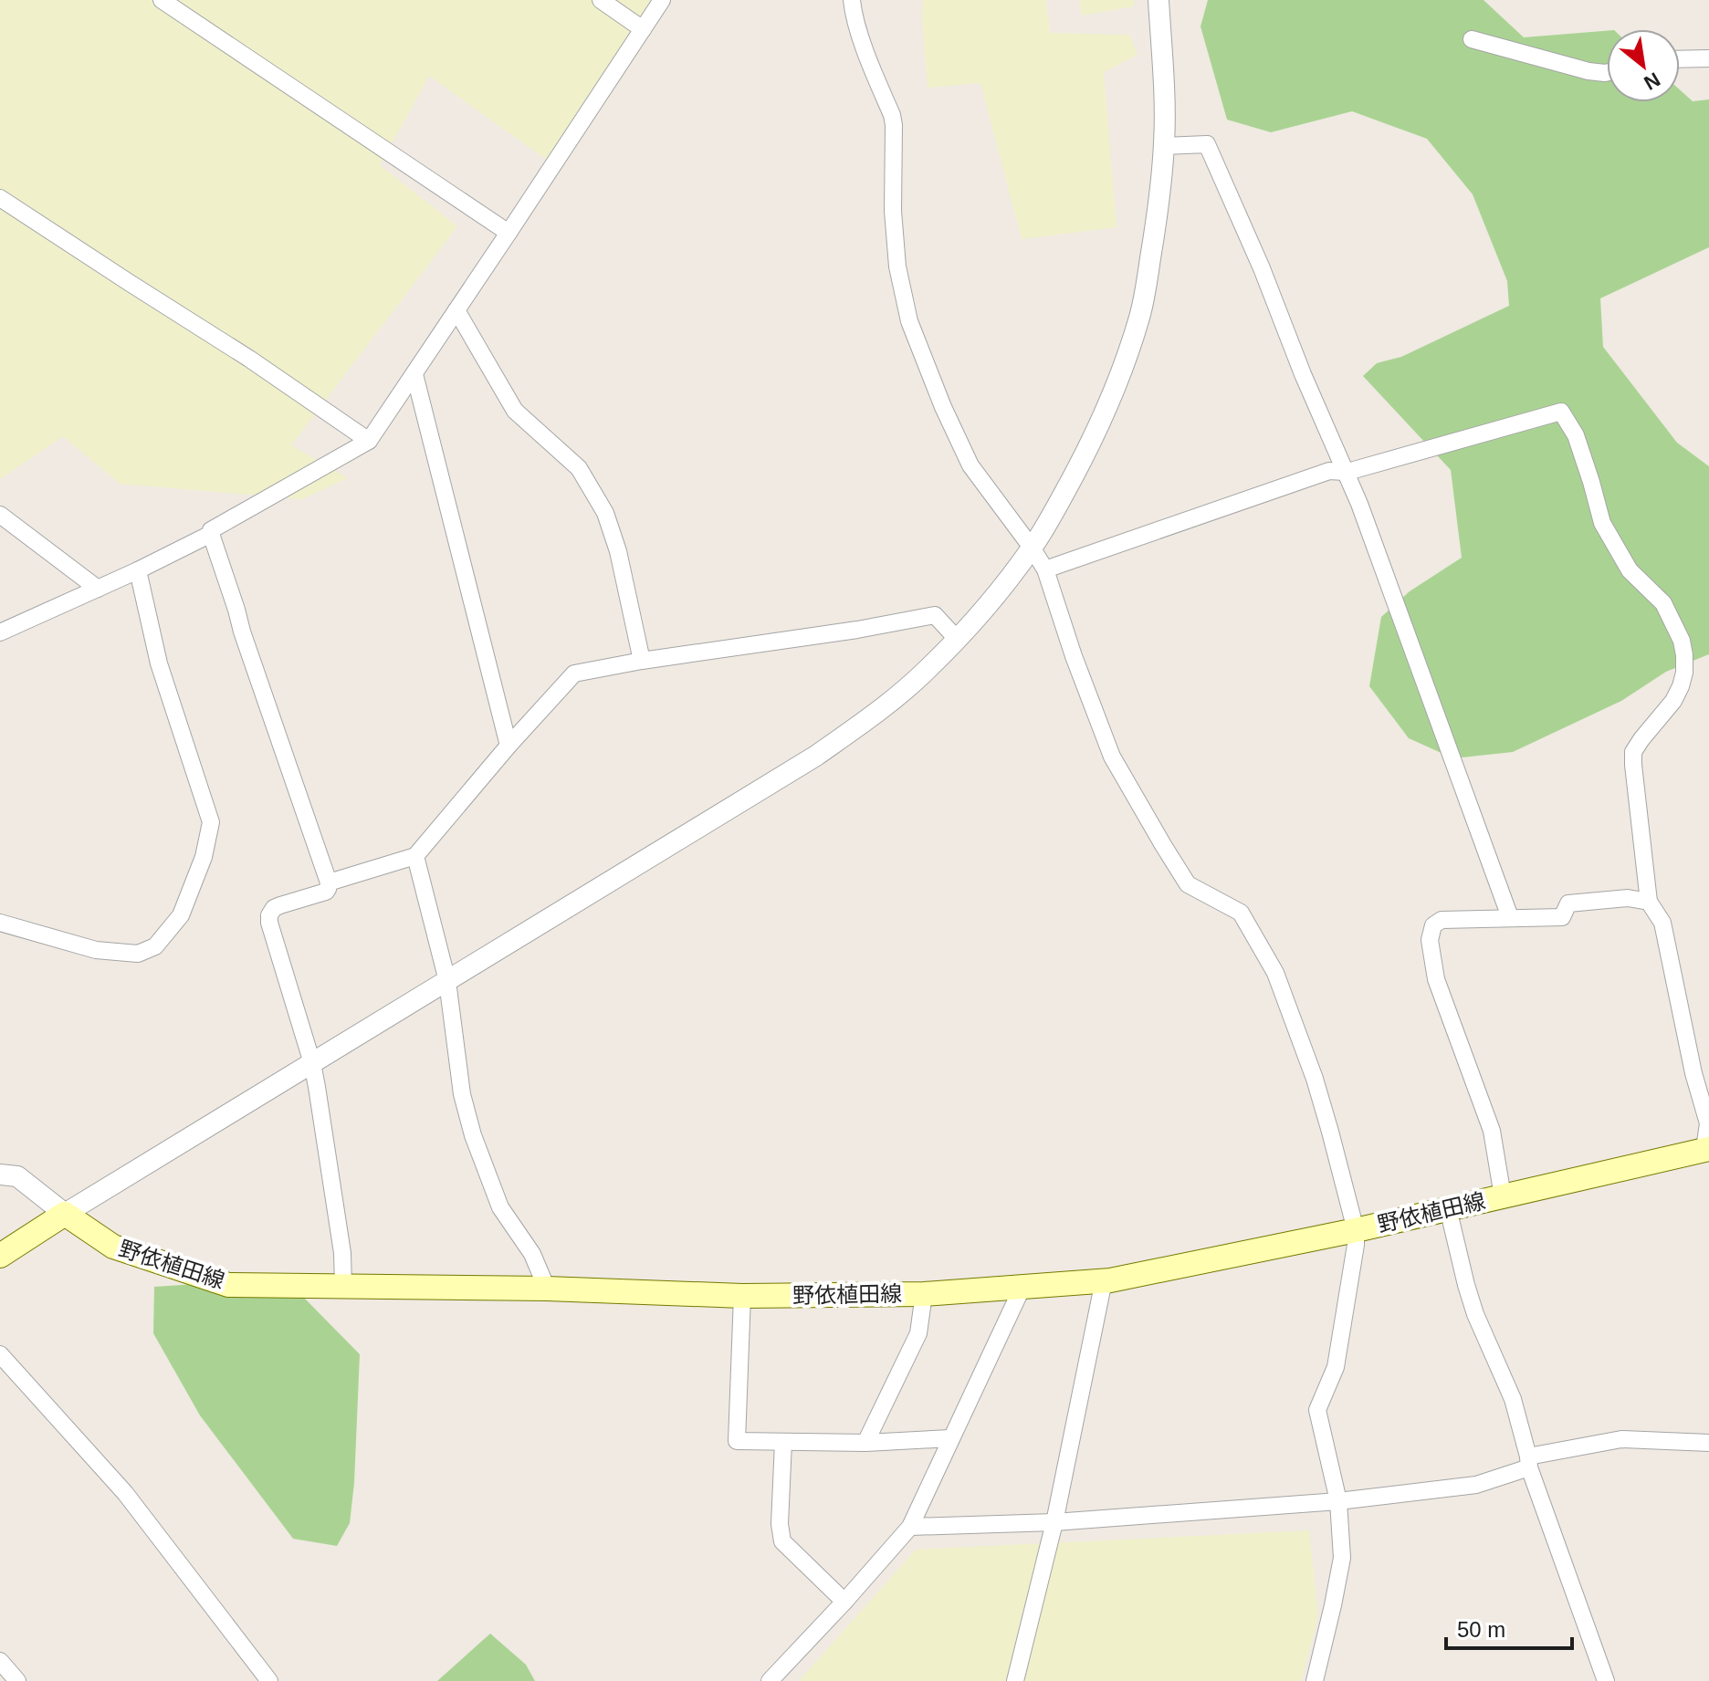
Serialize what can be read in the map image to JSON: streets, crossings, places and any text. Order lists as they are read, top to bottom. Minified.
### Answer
{"streets":{"main road":["野依植田線"]},"scale_bar":"50 m","north":"bottom right"}
